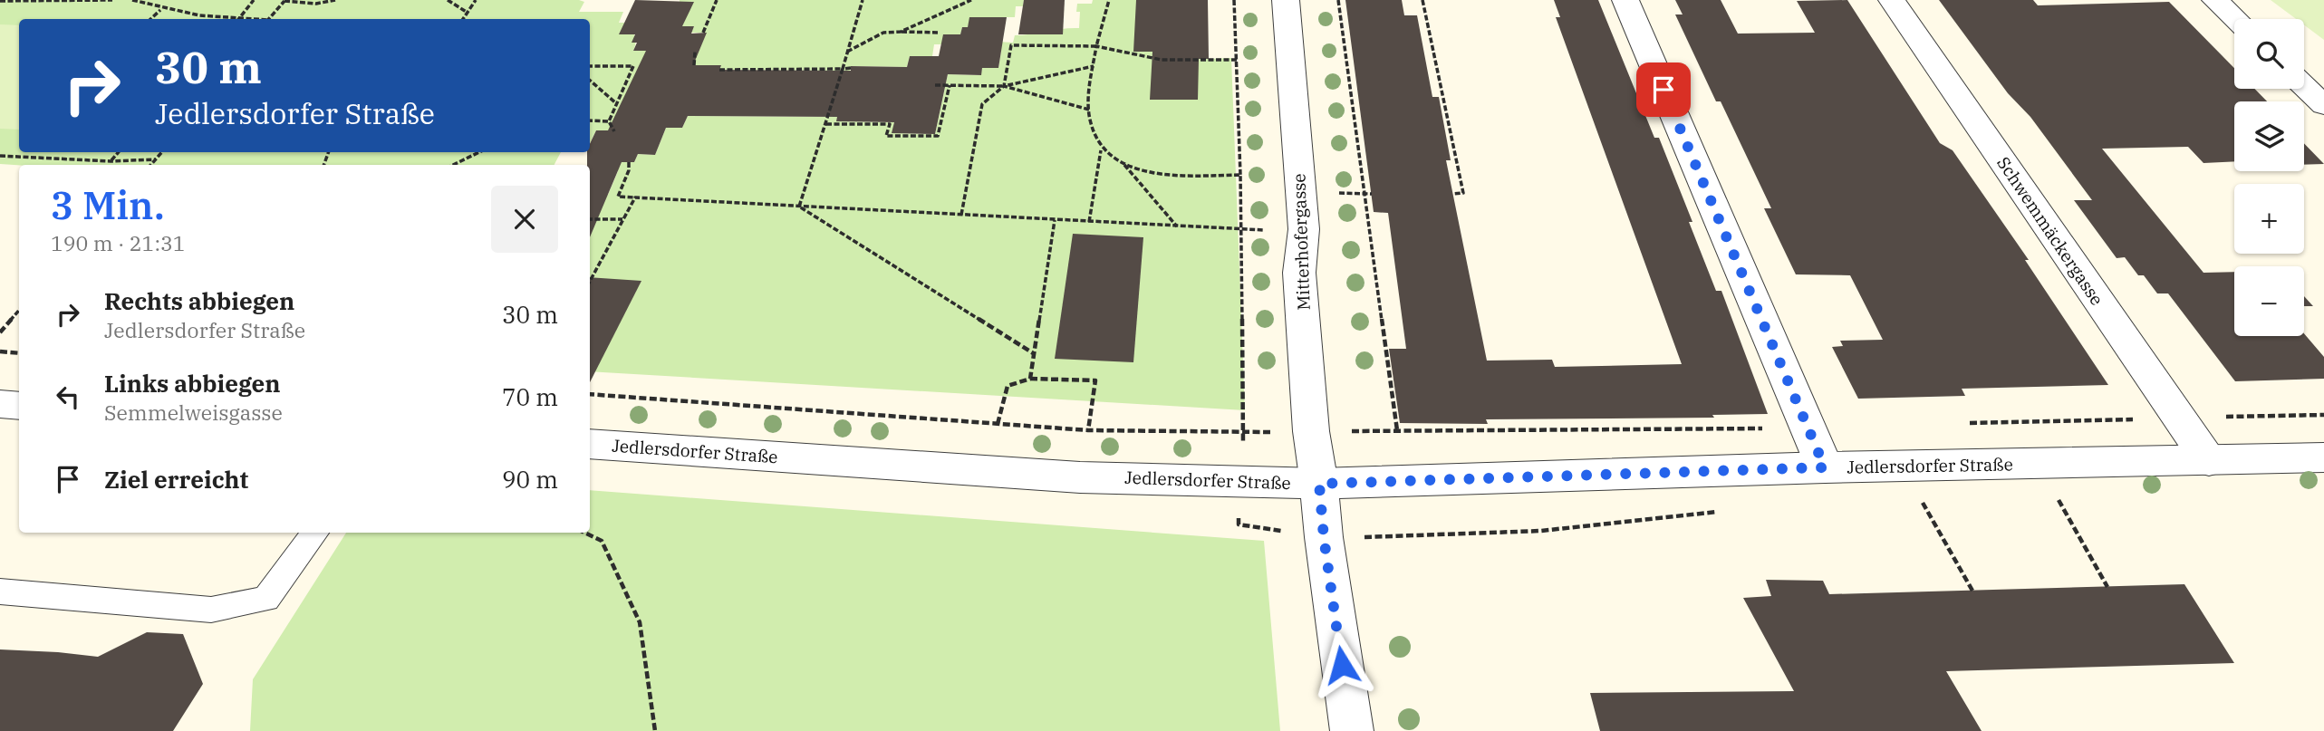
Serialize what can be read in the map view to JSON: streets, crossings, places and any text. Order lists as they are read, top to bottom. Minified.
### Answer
{"streets":{"street":["Schwemmäckergasse","Mitterhofergasse","Jedlersdorfer Straße"]},"crossings":[["Schwemmäckergasse","Jedlersdorfer Straße"],["Mitterhofergasse","Jedlersdorfer Straße"]],"page":{"map_buttons":["+","−"],"turn":["30 m","Jedlersdorfer Straße"],"heading":["3 Min.","190 m · 21:31"],"list":[{"name":"Rechts abbiegen","note":"Jedlersdorfer Straße","value":"30 m"},{"name":"Links abbiegen","note":"Semmelweisgasse","value":"70 m"},{"name":"Ziel erreicht","value":"90 m"}]}}
